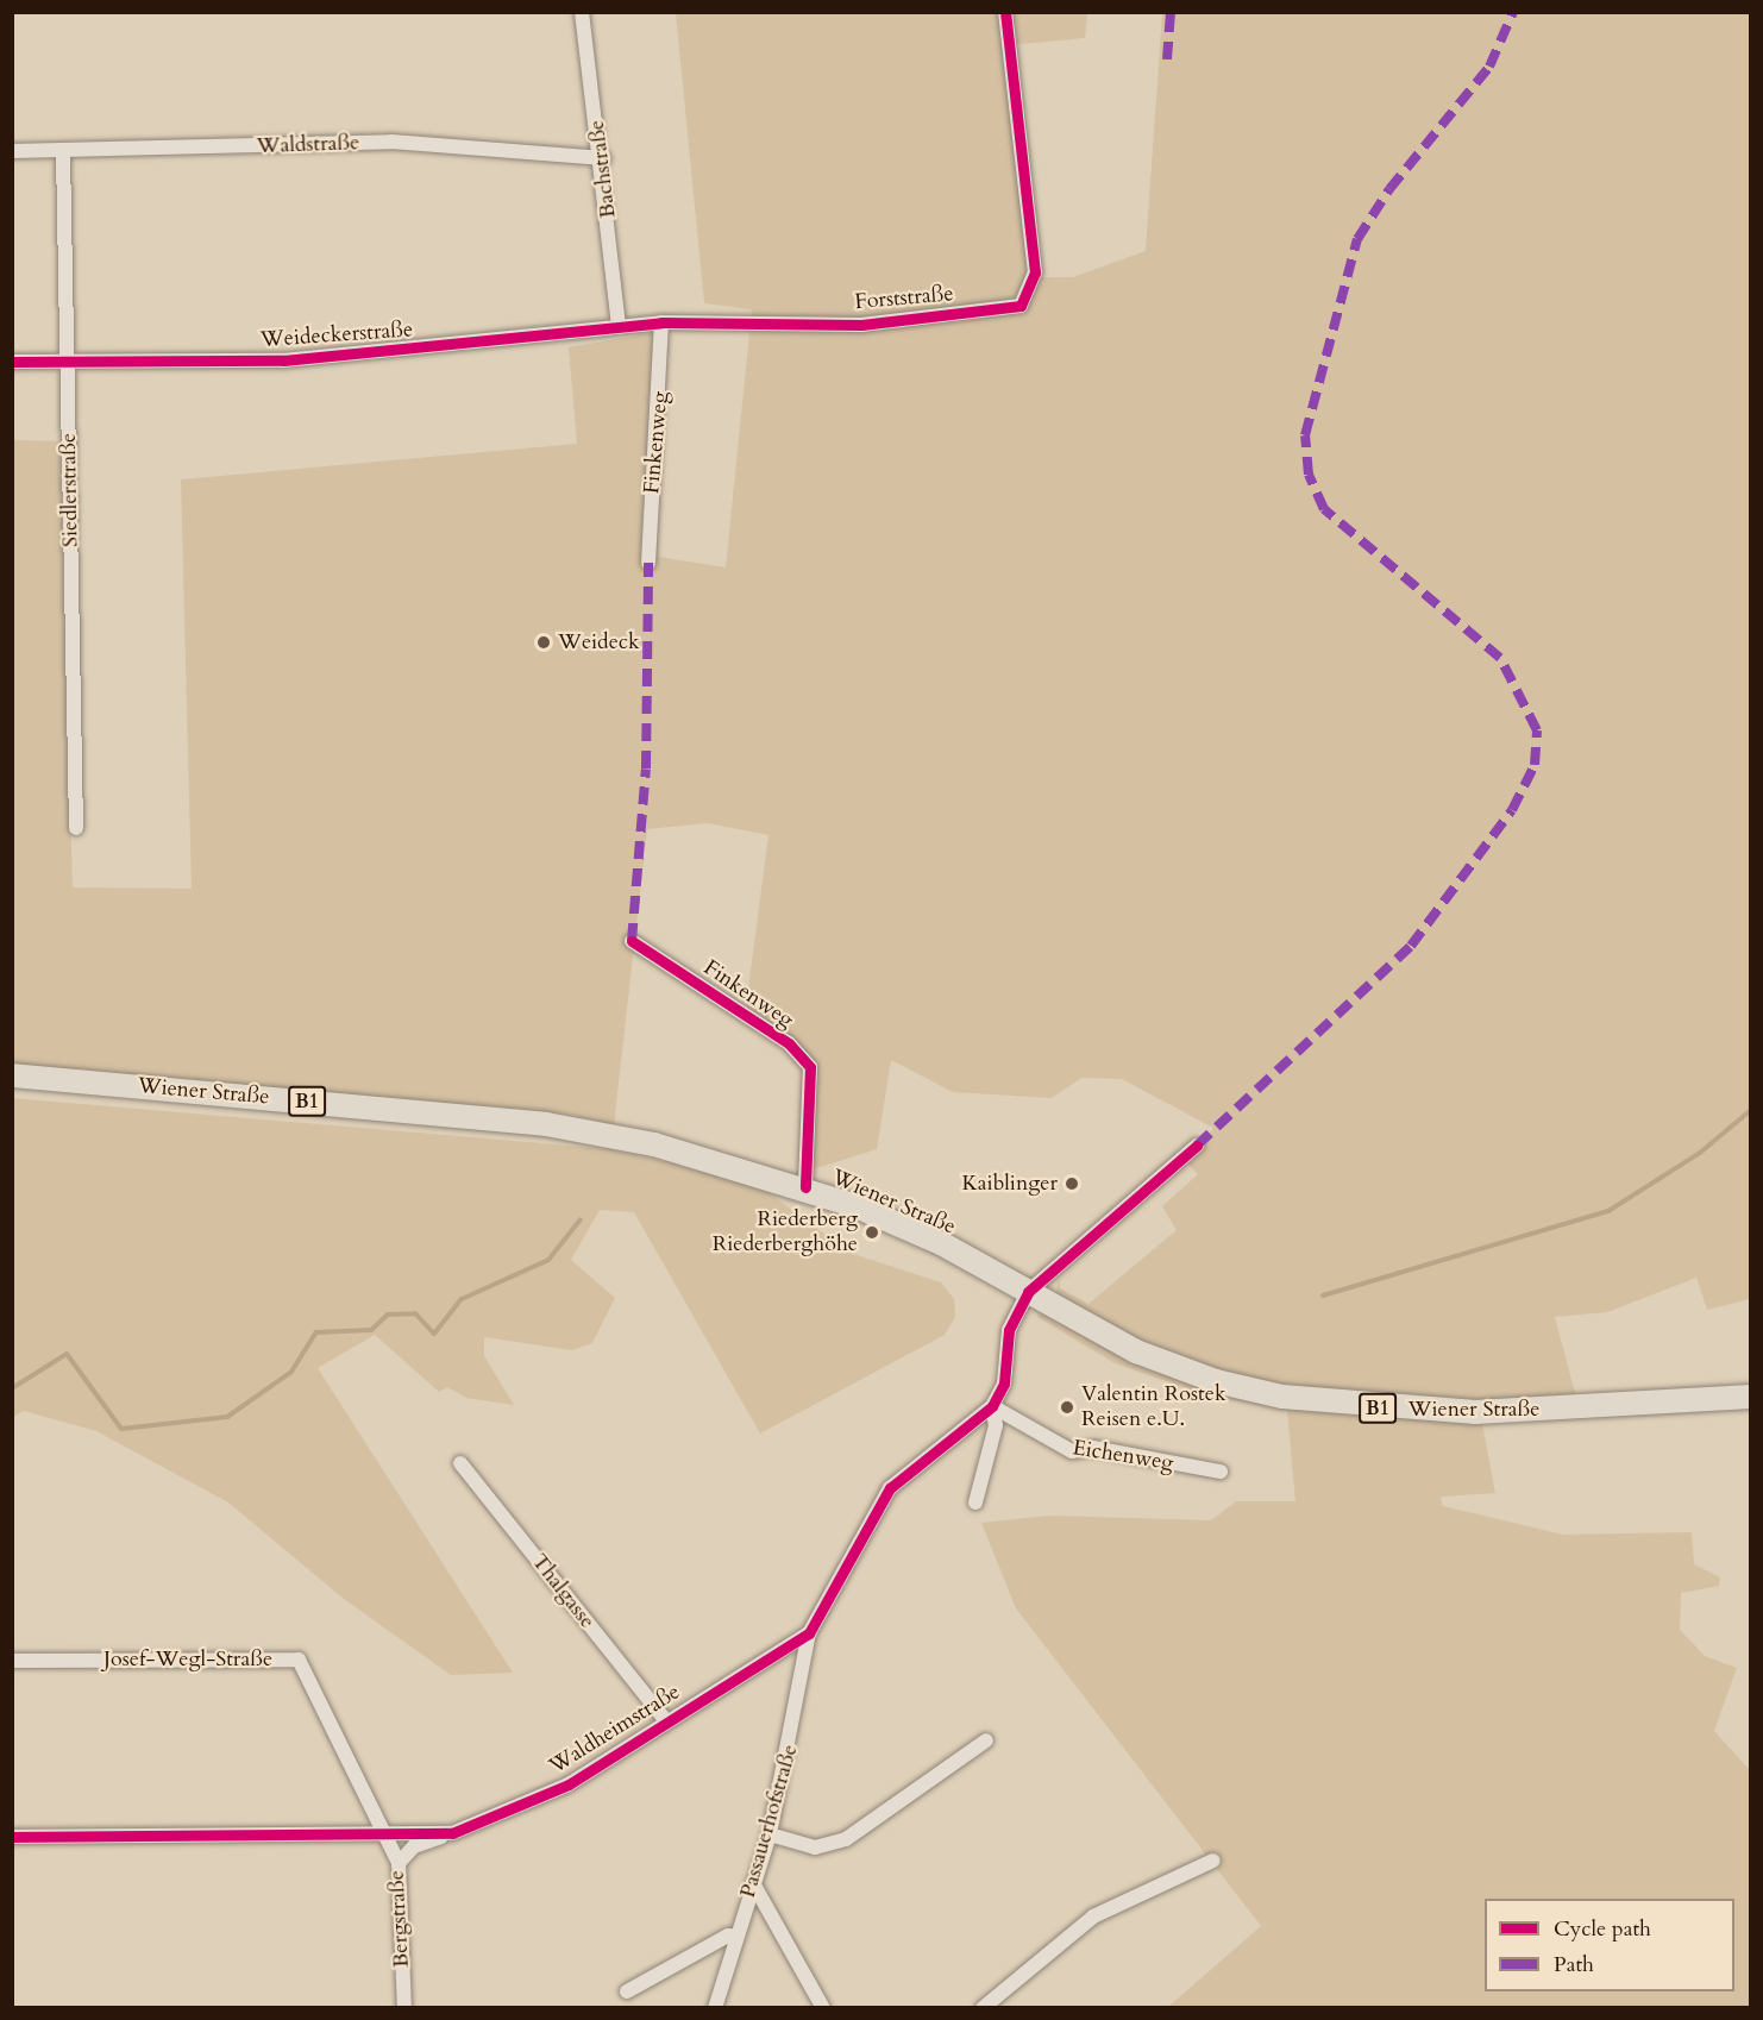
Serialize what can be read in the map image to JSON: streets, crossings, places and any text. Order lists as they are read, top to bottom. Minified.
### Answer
{"streets":{"main road":["Wiener Straße","B1"],"street":["Waldstraße","Bachstraße","Forststraße","Weideckerstraße","Finkenweg","Siedlerstraße","Eichenweg","Thalgasse","Josef-Wegl-Straße","Waldheimstraße","Passauerhofstraße","Bergstraße"]},"crossings":[["Waldstraße","Bachstraße"],["Waldstraße","Siedlerstraße"],["Bachstraße","Weideckerstraße"],["Forststraße","Weideckerstraße"],["Forststraße","Finkenweg"],["Weideckerstraße","Finkenweg"],["Weideckerstraße","Siedlerstraße"],["Finkenweg","Wiener Straße"],["Wiener Straße","Waldheimstraße"],["Eichenweg","Waldheimstraße"],["Thalgasse","Waldheimstraße"],["Josef-Wegl-Straße","Waldheimstraße"],["Josef-Wegl-Straße","Bergstraße"],["Waldheimstraße","Passauerhofstraße"],["Waldheimstraße","Bergstraße"]],"places":["Weideck","Kaiblinger","Riederberg Riederberghöhe","Valentin Rostek Reisen e.U."],"legend":["Cycle path","Path"]}
